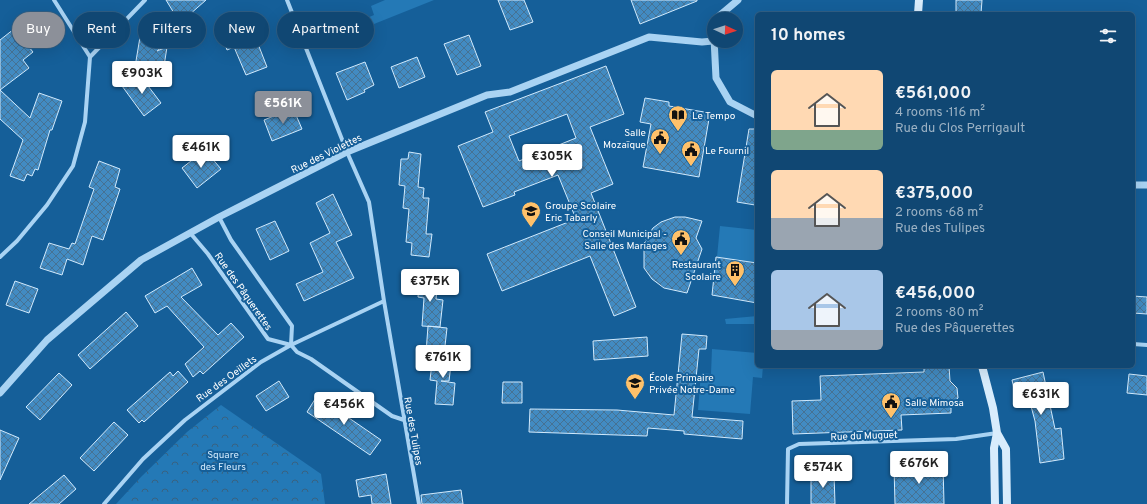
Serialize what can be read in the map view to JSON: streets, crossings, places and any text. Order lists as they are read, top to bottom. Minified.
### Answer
{"streets":{"street":["Rue des Violettes","Rue des Pâquerettes","Rue des Oeillets","Rue des Tulipes","Rue du Muguet"]},"crossings":[["Rue des Violettes","Rue des Pâquerettes"],["Rue des Violettes","Rue des Tulipes"],["Rue des Pâquerettes","Rue des Oeillets"],["Rue des Pâquerettes","Rue des Tulipes"],["Rue des Oeillets","Rue des Tulipes"]],"parks":["Square des Fleurs"],"places":{"library":["Le Tempo"],"public building":["Salle Mozaïque","Le Fournil","Conseil Municipal - Salle des Mariages","Salle Mimosa"],"school or university":["Groupe Scolaire Eric Tabarly","École Primaire Privée Notre-Dame"],"building":["Restaurant Scolaire"]},"north":"right","page":{"chip":["Buy","Rent","Filters","New","Apartment"],"heading":"10 homes","list":[{"name":"€561,000","note":"4 rooms · 116 m² · Rue du Clos Perrigault"},{"name":"€375,000","note":"2 rooms · 68 m² · Rue des Tulipes"},{"name":"€456,000","note":"2 rooms · 80 m² · Rue des Pâquerettes"}],"price":["€903K","€561K","€461K","€305K","€375K","€761K","€631K","€456K","€676K","€574K"]}}
